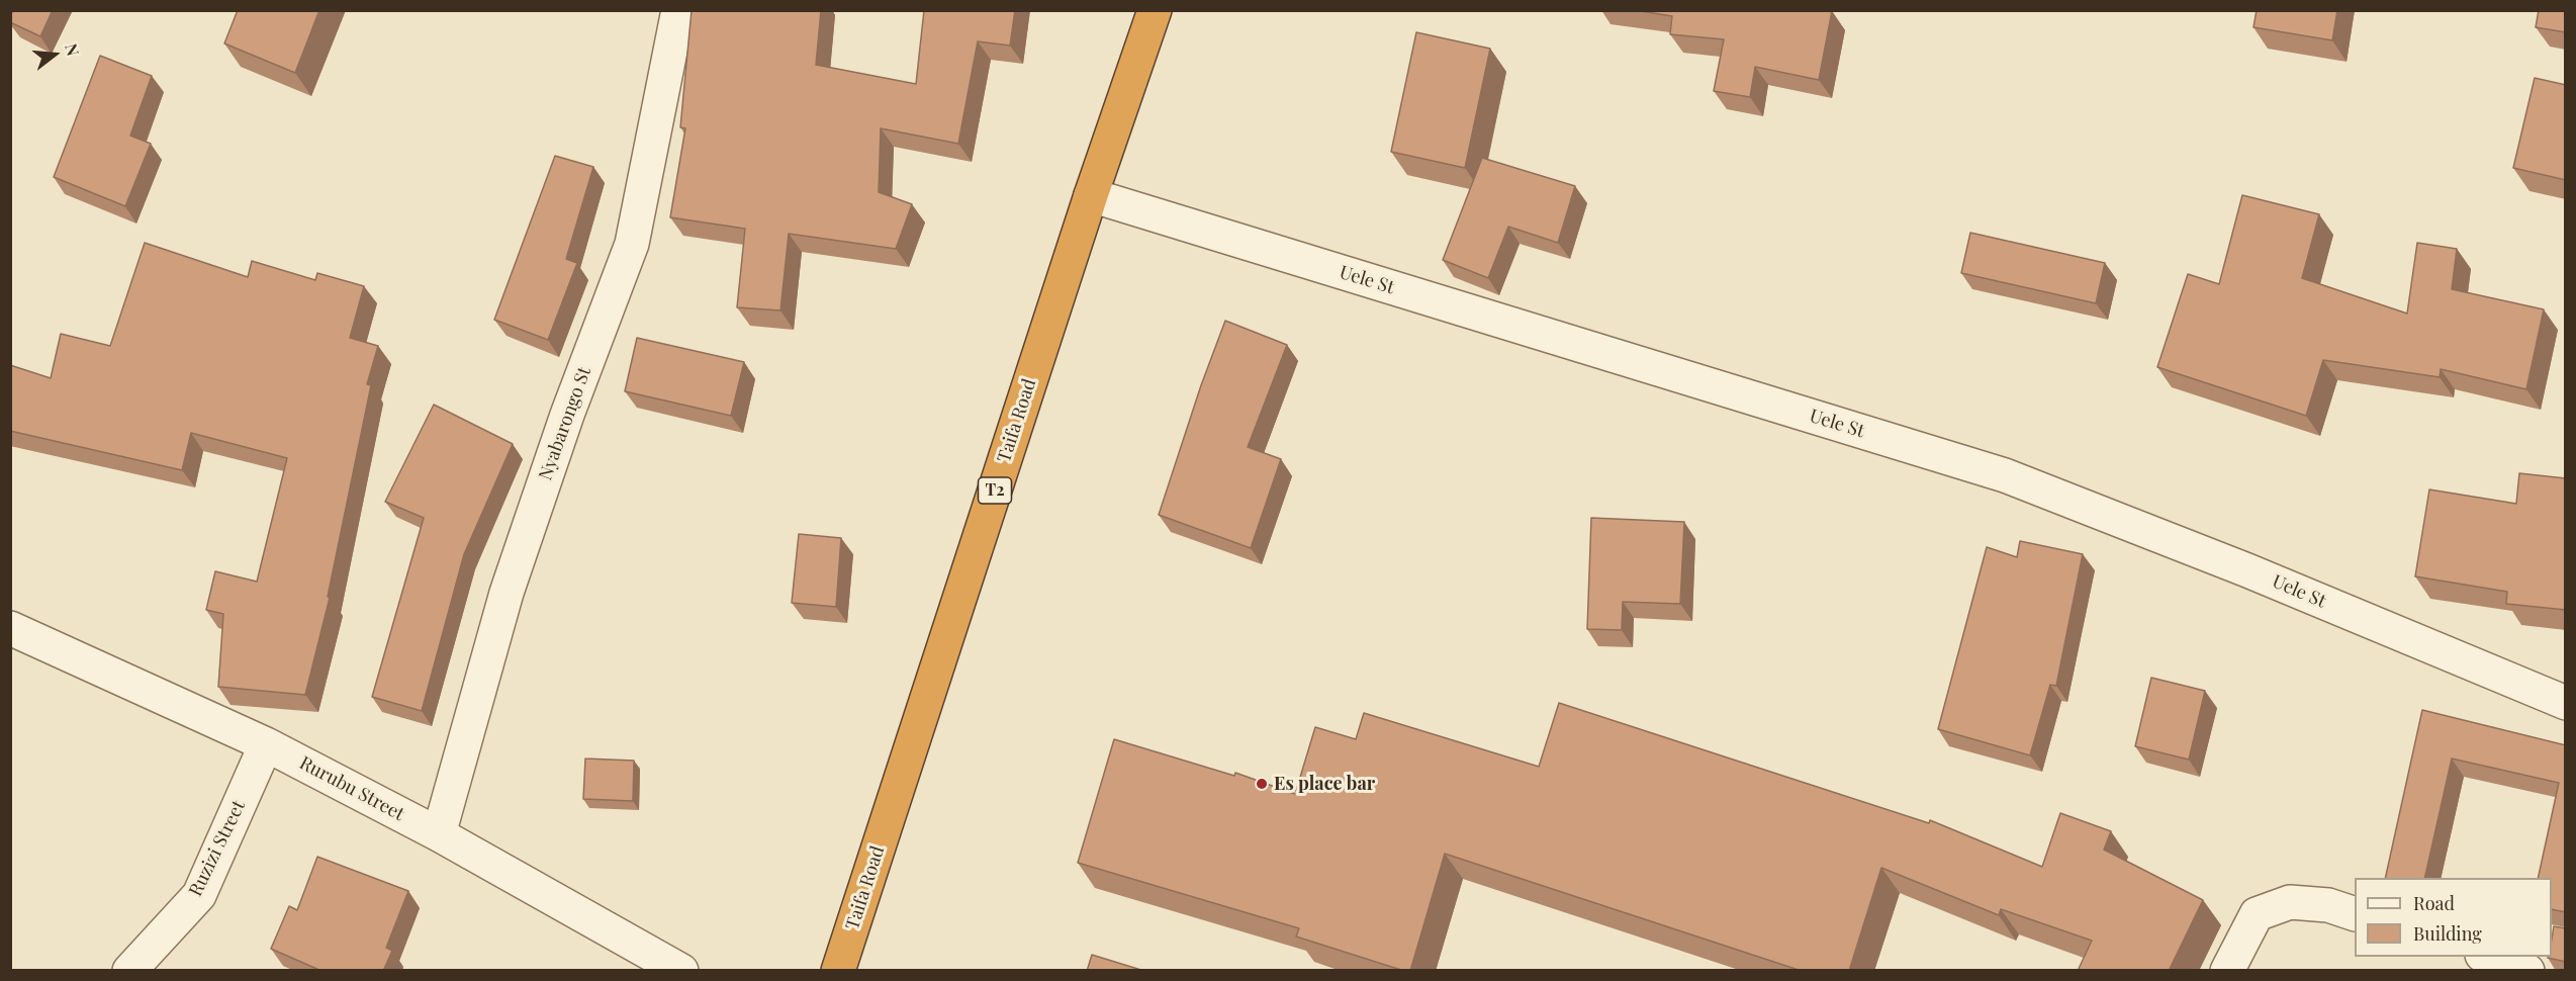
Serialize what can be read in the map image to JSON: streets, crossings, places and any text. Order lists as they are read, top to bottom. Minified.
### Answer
{"streets":{"highway":["Taifa Road","T2"],"street":["Uele St","Nyabarongo St","Rurubu Street","Ruzizi Street"]},"crossings":[["Uele St","Taifa Road"],["Nyabarongo St","Rurubu Street"],["Rurubu Street","Ruzizi Street"]],"places":["Es place bar"],"legend":["Road","Building"],"north":"right"}
